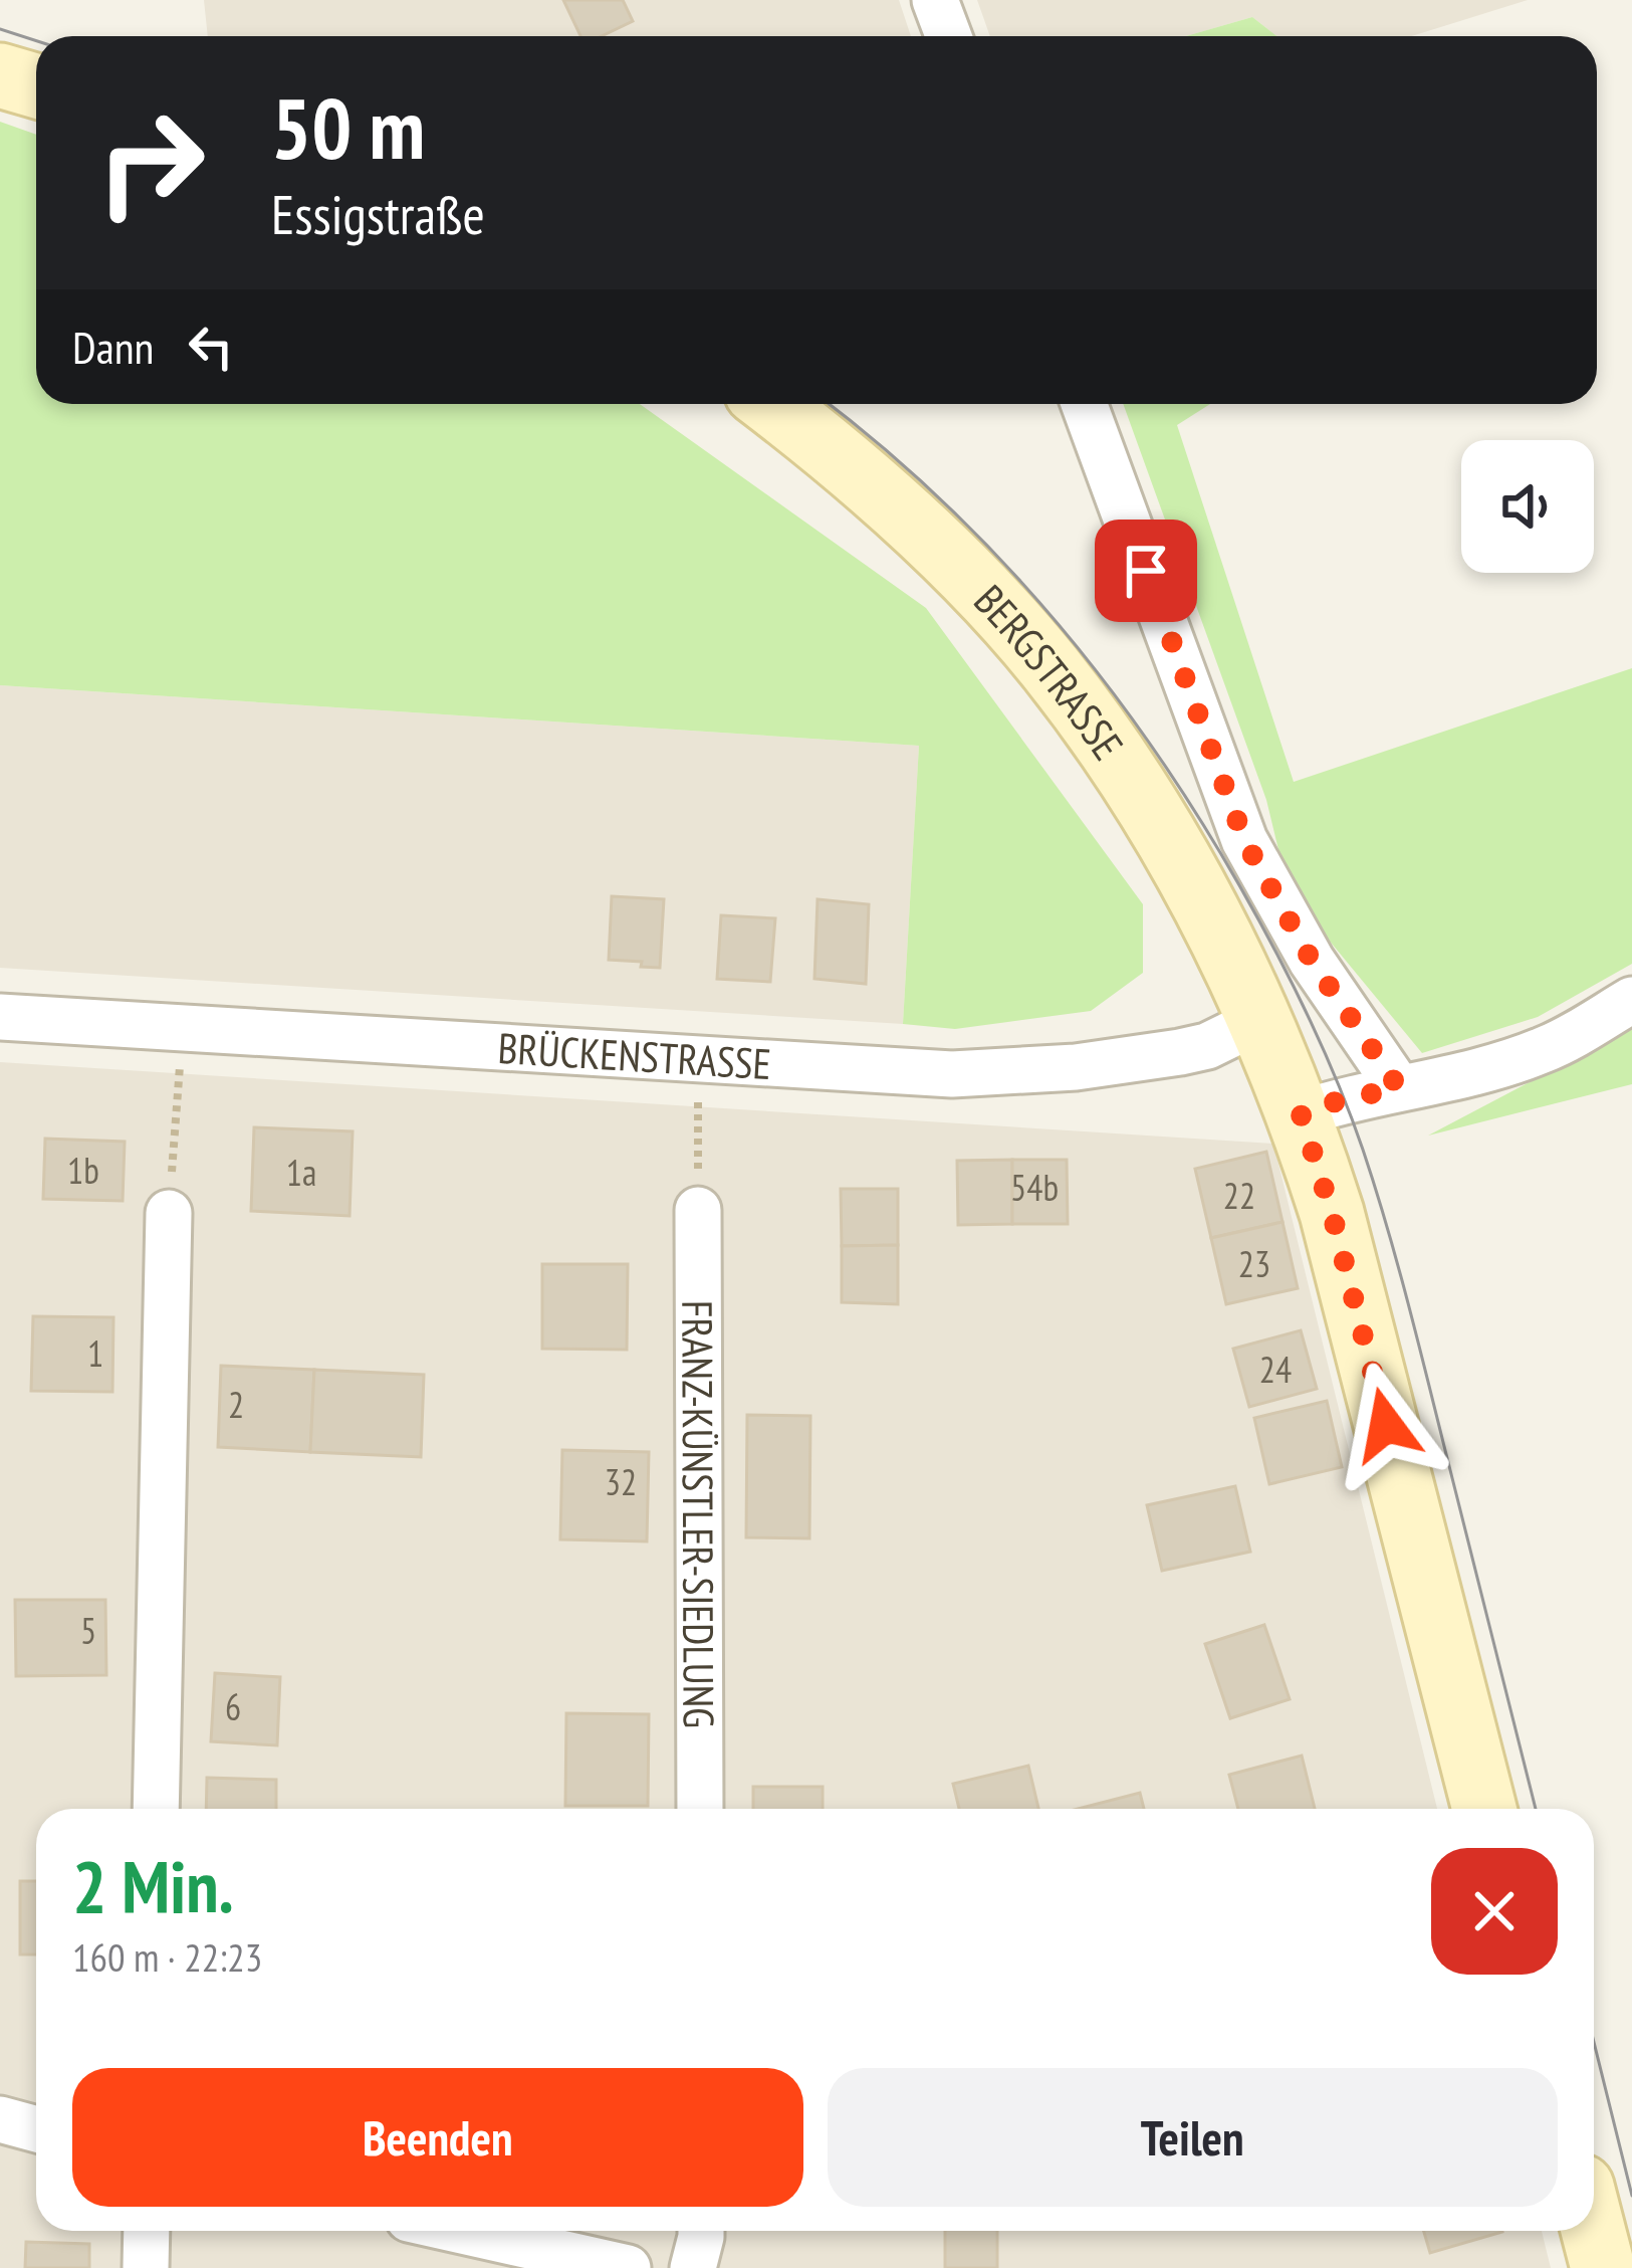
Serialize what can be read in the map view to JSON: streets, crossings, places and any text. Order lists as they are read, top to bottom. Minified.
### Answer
{"streets":{"street":["BERGSTRASSE","BRÜCKENSTRASSE","FRANZ-KÜNSTLER-SIEDLUNG"]},"crossings":[["BERGSTRASSE","BRÜCKENSTRASSE"]],"house_numbers":["1b","1a","54b","22","23","1","24","2","32","5","6"],"page":{"turn":["50 m","Essigstraße"],"then":"Dann","heading":["2 Min.","160 m · 22:23"],"buttons":["Beenden","Teilen"]}}
